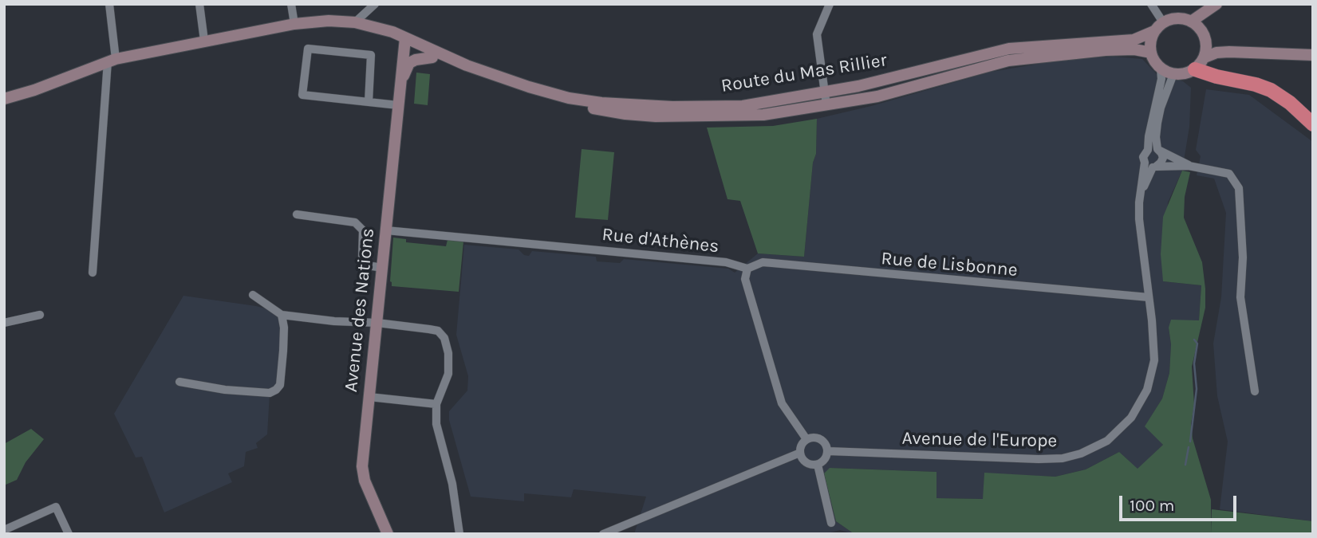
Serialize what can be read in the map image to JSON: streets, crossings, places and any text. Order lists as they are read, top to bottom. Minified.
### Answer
{"streets":{"main road":["Route du Mas Rillier","Avenue des Nations"],"street":["Rue d'Athènes","Rue de Lisbonne","Avenue de l'Europe"]},"crossings":[["Route du Mas Rillier","Avenue des Nations"],["Rue d'Athènes","Rue de Lisbonne"],["Rue d'Athènes","Avenue des Nations"],["Rue de Lisbonne","Avenue de l'Europe"]],"scale_bar":"100 m"}
